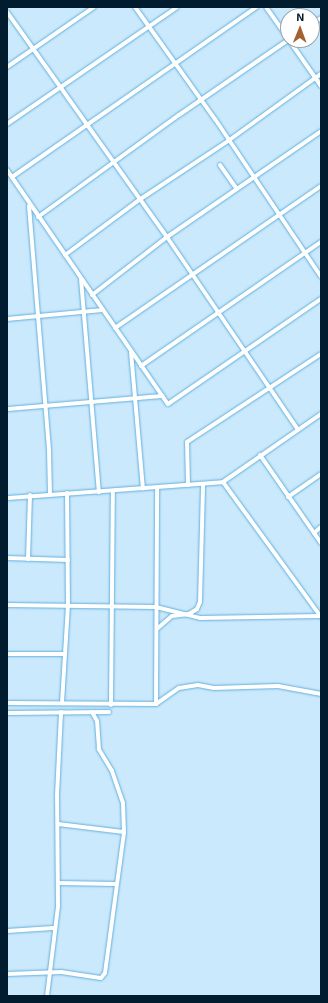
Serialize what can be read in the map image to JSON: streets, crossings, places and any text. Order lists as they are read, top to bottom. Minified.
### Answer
{"north":"top"}
